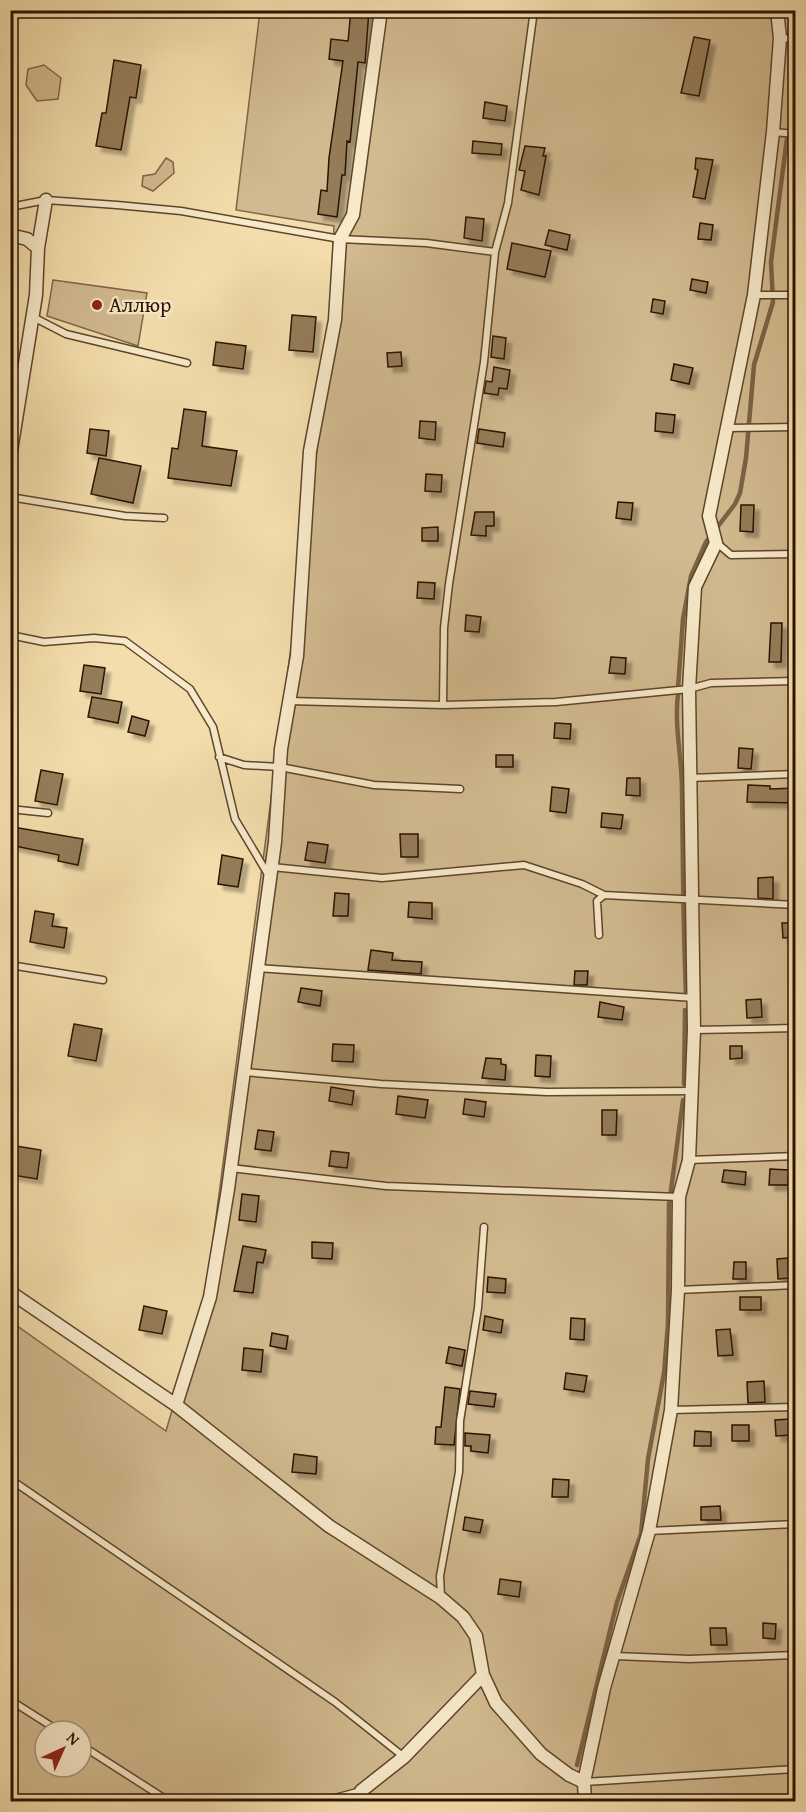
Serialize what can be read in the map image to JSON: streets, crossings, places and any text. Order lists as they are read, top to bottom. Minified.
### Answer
{"places":["Аллюр"],"north":"top right"}
